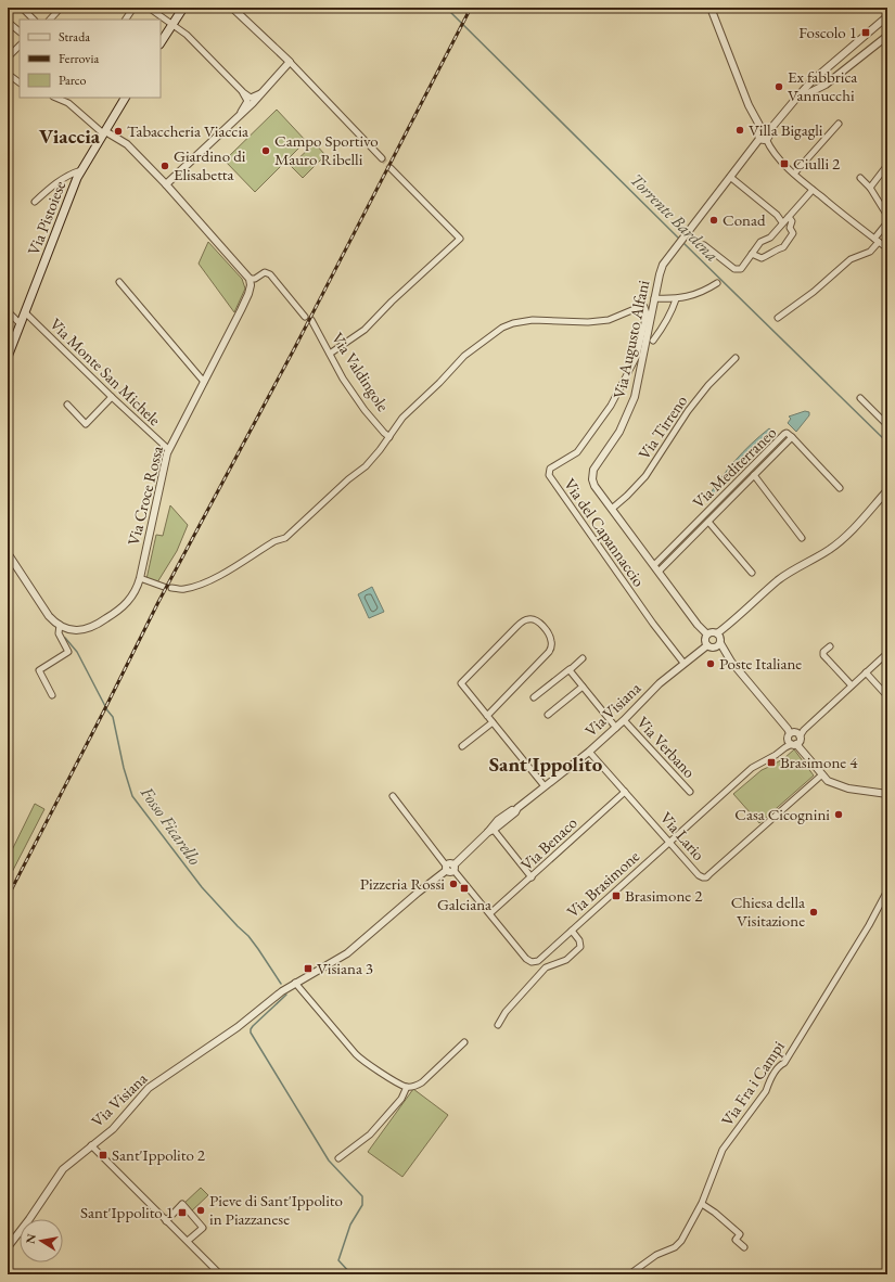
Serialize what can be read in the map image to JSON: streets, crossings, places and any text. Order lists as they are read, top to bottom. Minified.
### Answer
{"streets":{"main road":["Via Pistoiese"],"street":["Via Augusto Alfani","Via Monte San Michele","Via Valdingole","Via Tirreno","Via Mediterraneo","Via Croce Rossa","Via del Capannaccio","Via Visiana","Via Verbano","Via Lario","Via Benaco","Via Brasimone","Via Fra i Campi"]},"crossings":[["Via Pistoiese","Via Monte San Michele"],["Via Augusto Alfani","Via Tirreno"],["Via Augusto Alfani","Via Mediterraneo"],["Via Augusto Alfani","Via Visiana"],["Via Monte San Michele","Via Croce Rossa"],["Via Valdingole","Via del Capannaccio"],["Via del Capannaccio","Via Visiana"],["Via Visiana","Via Verbano"],["Via Visiana","Via Lario"],["Via Visiana","Via Brasimone"],["Via Lario","Via Benaco"],["Via Lario","Via Brasimone"],["Via Benaco","Via Brasimone"]],"districts":["Viaccia","Sant'Ippolito"],"water":["Torrente Bardena","Fosso Ficarello"],"places":{"transit":["Foscolo 1","Ciulli 2","Brasimone 4","Galciana","Brasimone 2","Visiana 3","Sant'Ippolito 2","Sant'Ippolito 1"],"other":["Ex fabbrica Vannucchi","Villa Bigagli","Tabaccheria Viaccia","Campo Sportivo Mauro Ribelli","Giardino di Elisabetta","Conad","Poste Italiane","Casa Cicognini","Pizzeria Rossi","Chiesa della Visitazione","Pieve di Sant'Ippolito in Piazzanese"]},"legend":["Strada","Ferrovia","Parco"],"north":"left"}
